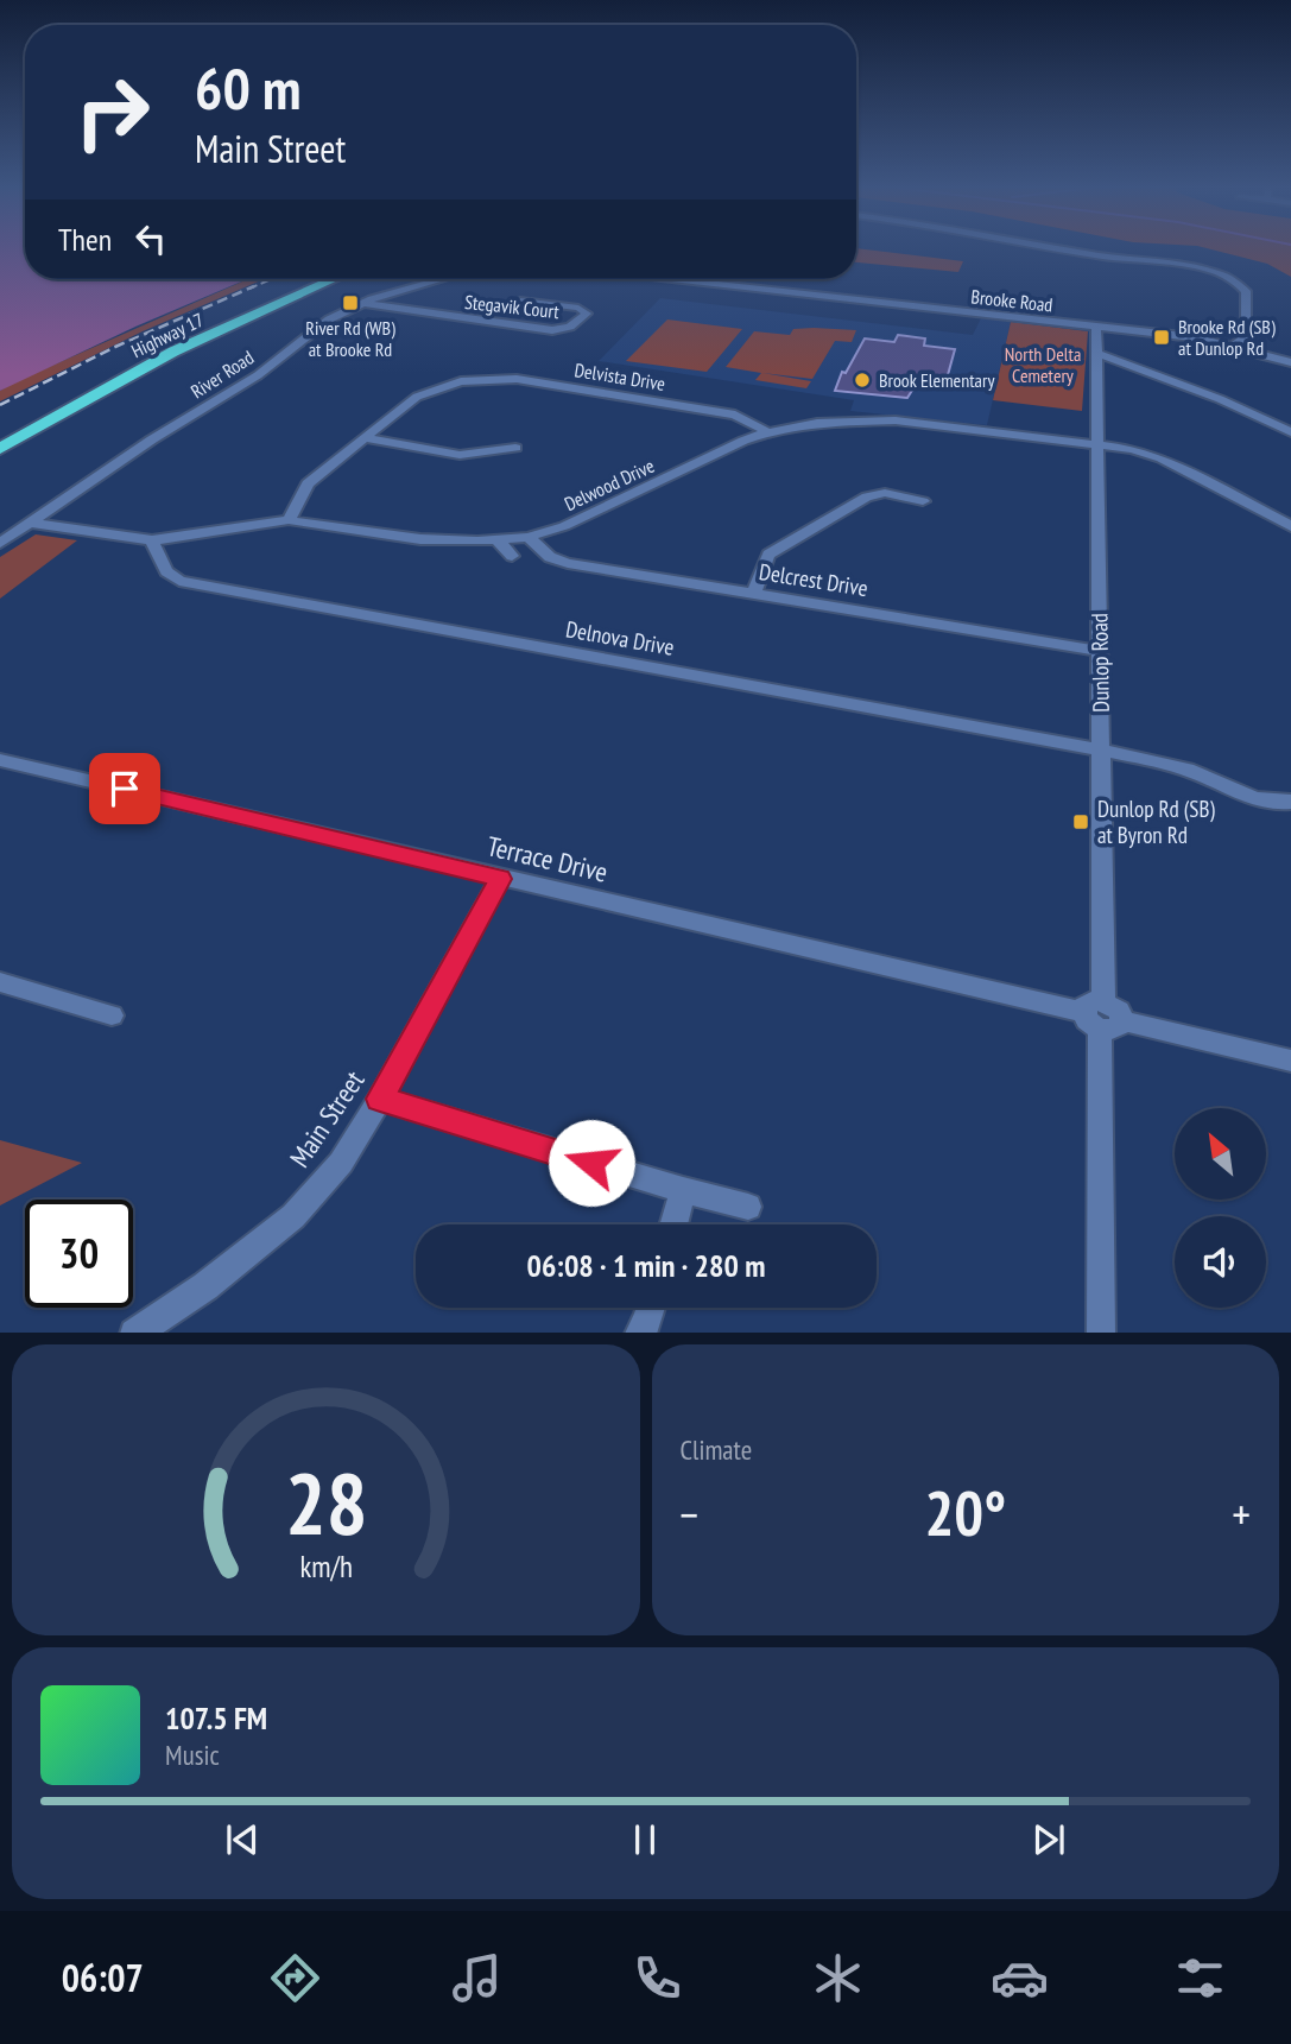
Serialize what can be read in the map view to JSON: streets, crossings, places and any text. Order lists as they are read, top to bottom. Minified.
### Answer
{"streets":{"highway":["Highway 17"],"street":["Brooke Road","Stegavik Court","River Road","Delvista Drive","Delwood Drive","Delcrest Drive","Delnova Drive","Dunlop Road","Terrace Drive","Main Street"]},"crossings":[["Brooke Road","Dunlop Road"],["Stegavik Court","River Road"],["River Road","Delwood Drive"],["Delvista Drive","Delwood Drive"],["Delwood Drive","Delcrest Drive"],["Delwood Drive","Delnova Drive"],["Delwood Drive","Dunlop Road"],["Delcrest Drive","Dunlop Road"],["Delnova Drive","Dunlop Road"],["Dunlop Road","Terrace Drive"],["Terrace Drive","Main Street"]],"parks":["North Delta Cemetery"],"places":{"transit":["River Rd (WB) at Brooke Rd","Brooke Rd (SB) at Dunlop Rd","Dunlop Rd (SB) at Byron Rd"],"other":["Brook Elementary"]},"north":"top left","page":{"turn":["60 m","Main Street"],"then":"Then","limit":"30","trip":"06:08 · 1 min · 280 m","tile":"Climate","heat":["−","20°","+"],"song":["107.5 FM","Music"],"tabs":"06:07","gauge":["28","km/h"]}}
